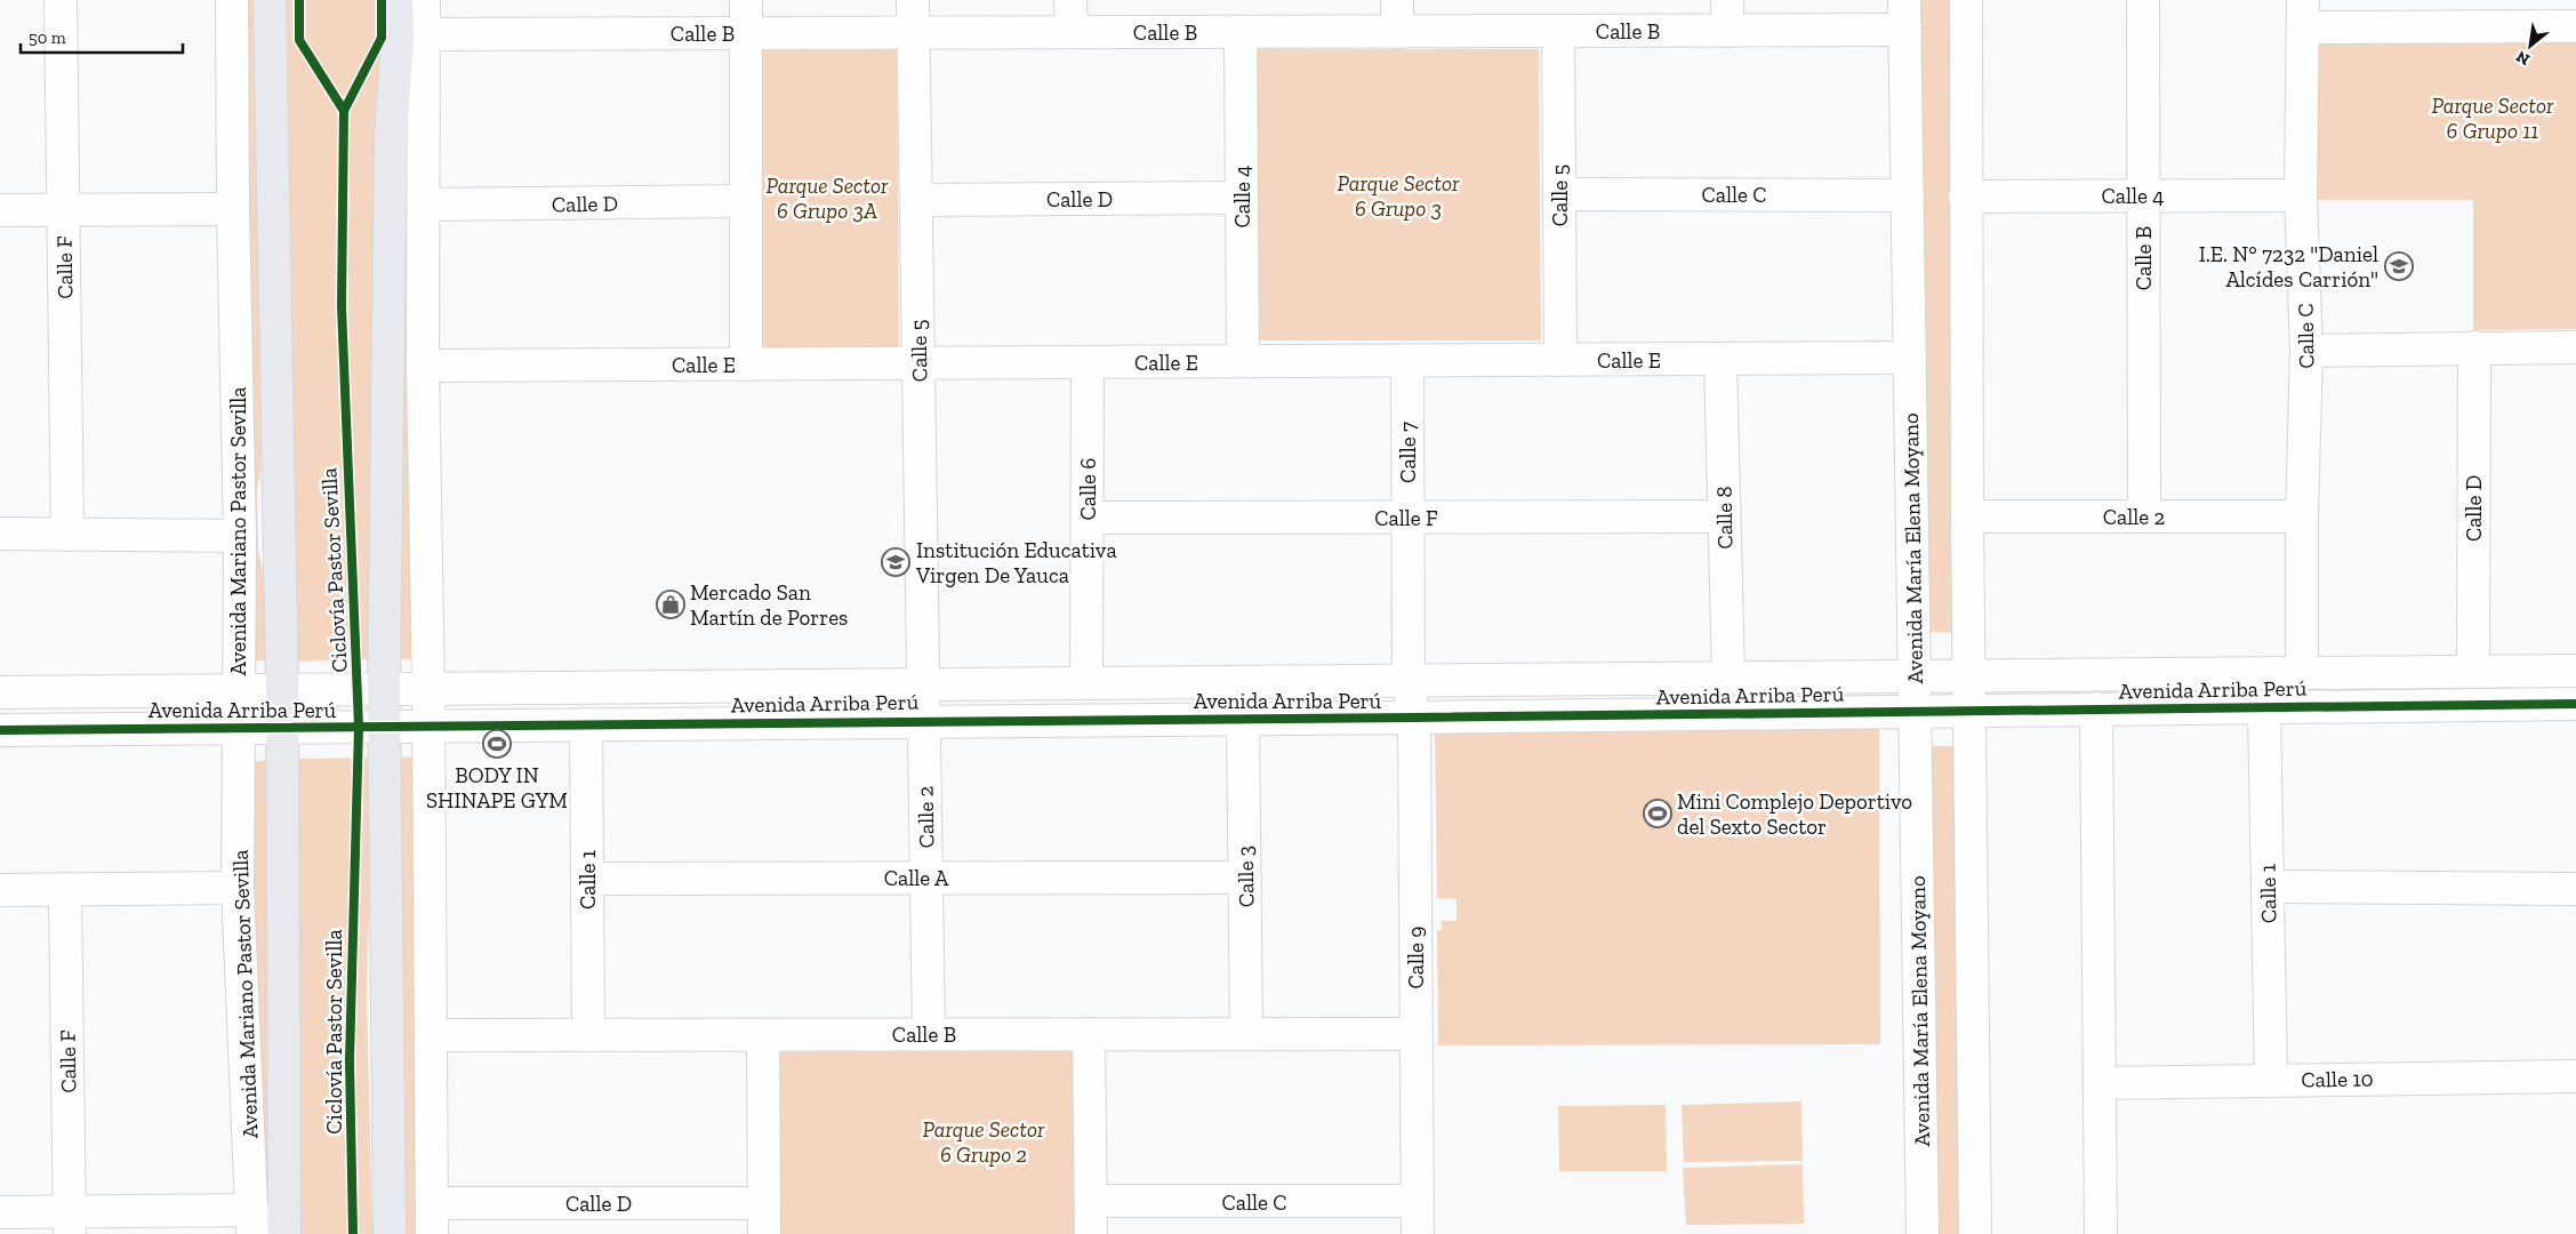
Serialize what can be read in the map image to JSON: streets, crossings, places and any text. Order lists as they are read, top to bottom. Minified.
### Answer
{"streets":{"main road":["Avenida Mariano Pastor Sevilla"],"street":["Calle B","Calle C","Calle 5","Calle 4","Calle D","Calle F","Calle E","Calle 7","Calle 6","Calle 2","Calle 8","Avenida María Elena Moyano","Avenida Arriba Perú","Calle 3","Calle A","Calle 1","Calle 9","Calle 10"],"cycle path":["Ciclovía Pastor Sevilla"]},"crossings":[["Calle B","Calle 5"],["Calle B","Calle 4"],["Calle B","Calle 2"],["Calle B","Avenida María Elena Moyano"],["Calle B","Calle 3"],["Calle B","Calle 1"],["Calle B","Calle 9"],["Calle C","Calle 5"],["Calle C","Calle 4"],["Calle C","Calle 2"],["Calle C","Avenida María Elena Moyano"],["Calle C","Avenida Arriba Perú"],["Calle C","Calle 9"],["Calle 5","Calle D"],["Calle 5","Calle E"],["Calle 5","Calle 2"],["Calle 5","Avenida Arriba Perú"],["Calle 4","Calle D"],["Calle 4","Calle E"],["Calle D","Avenida Arriba Perú"],["Calle F","Calle 7"],["Calle F","Calle 6"],["Calle F","Calle 8"],["Calle E","Calle 7"],["Calle E","Calle 6"],["Calle E","Calle 8"],["Calle E","Avenida María Elena Moyano"],["Calle 7","Avenida Arriba Perú"],["Calle 7","Calle 9"],["Calle 6","Avenida Arriba Perú"],["Calle 2","Avenida Arriba Perú"],["Calle 2","Calle A"],["Calle 8","Avenida Arriba Perú"],["Avenida Mariano Pastor Sevilla","Avenida Arriba Perú"],["Avenida María Elena Moyano","Avenida Arriba Perú"],["Avenida Arriba Perú","Calle 3"],["Avenida Arriba Perú","Calle 1"],["Avenida Arriba Perú","Calle 9"],["Calle 3","Calle A"],["Calle A","Calle 1"],["Calle 1","Calle 10"]],"parks":["Parque Sector 6 Grupo 11","Parque Sector 6 Grupo 3","Parque Sector 6 Grupo 3A","Parque Sector 6 Grupo 2"],"places":{"school or university":["I.E. N° 7232 \"Daniel Alcídes Carrión\"","Institución Educativa Virgen De Yauca"],"shop":["Mercado San Martín de Porres"],"sports":["BODY IN SHINAPE GYM","Mini Complejo Deportivo del Sexto Sector"]},"scale_bar":"50 m","north":"bottom left"}
